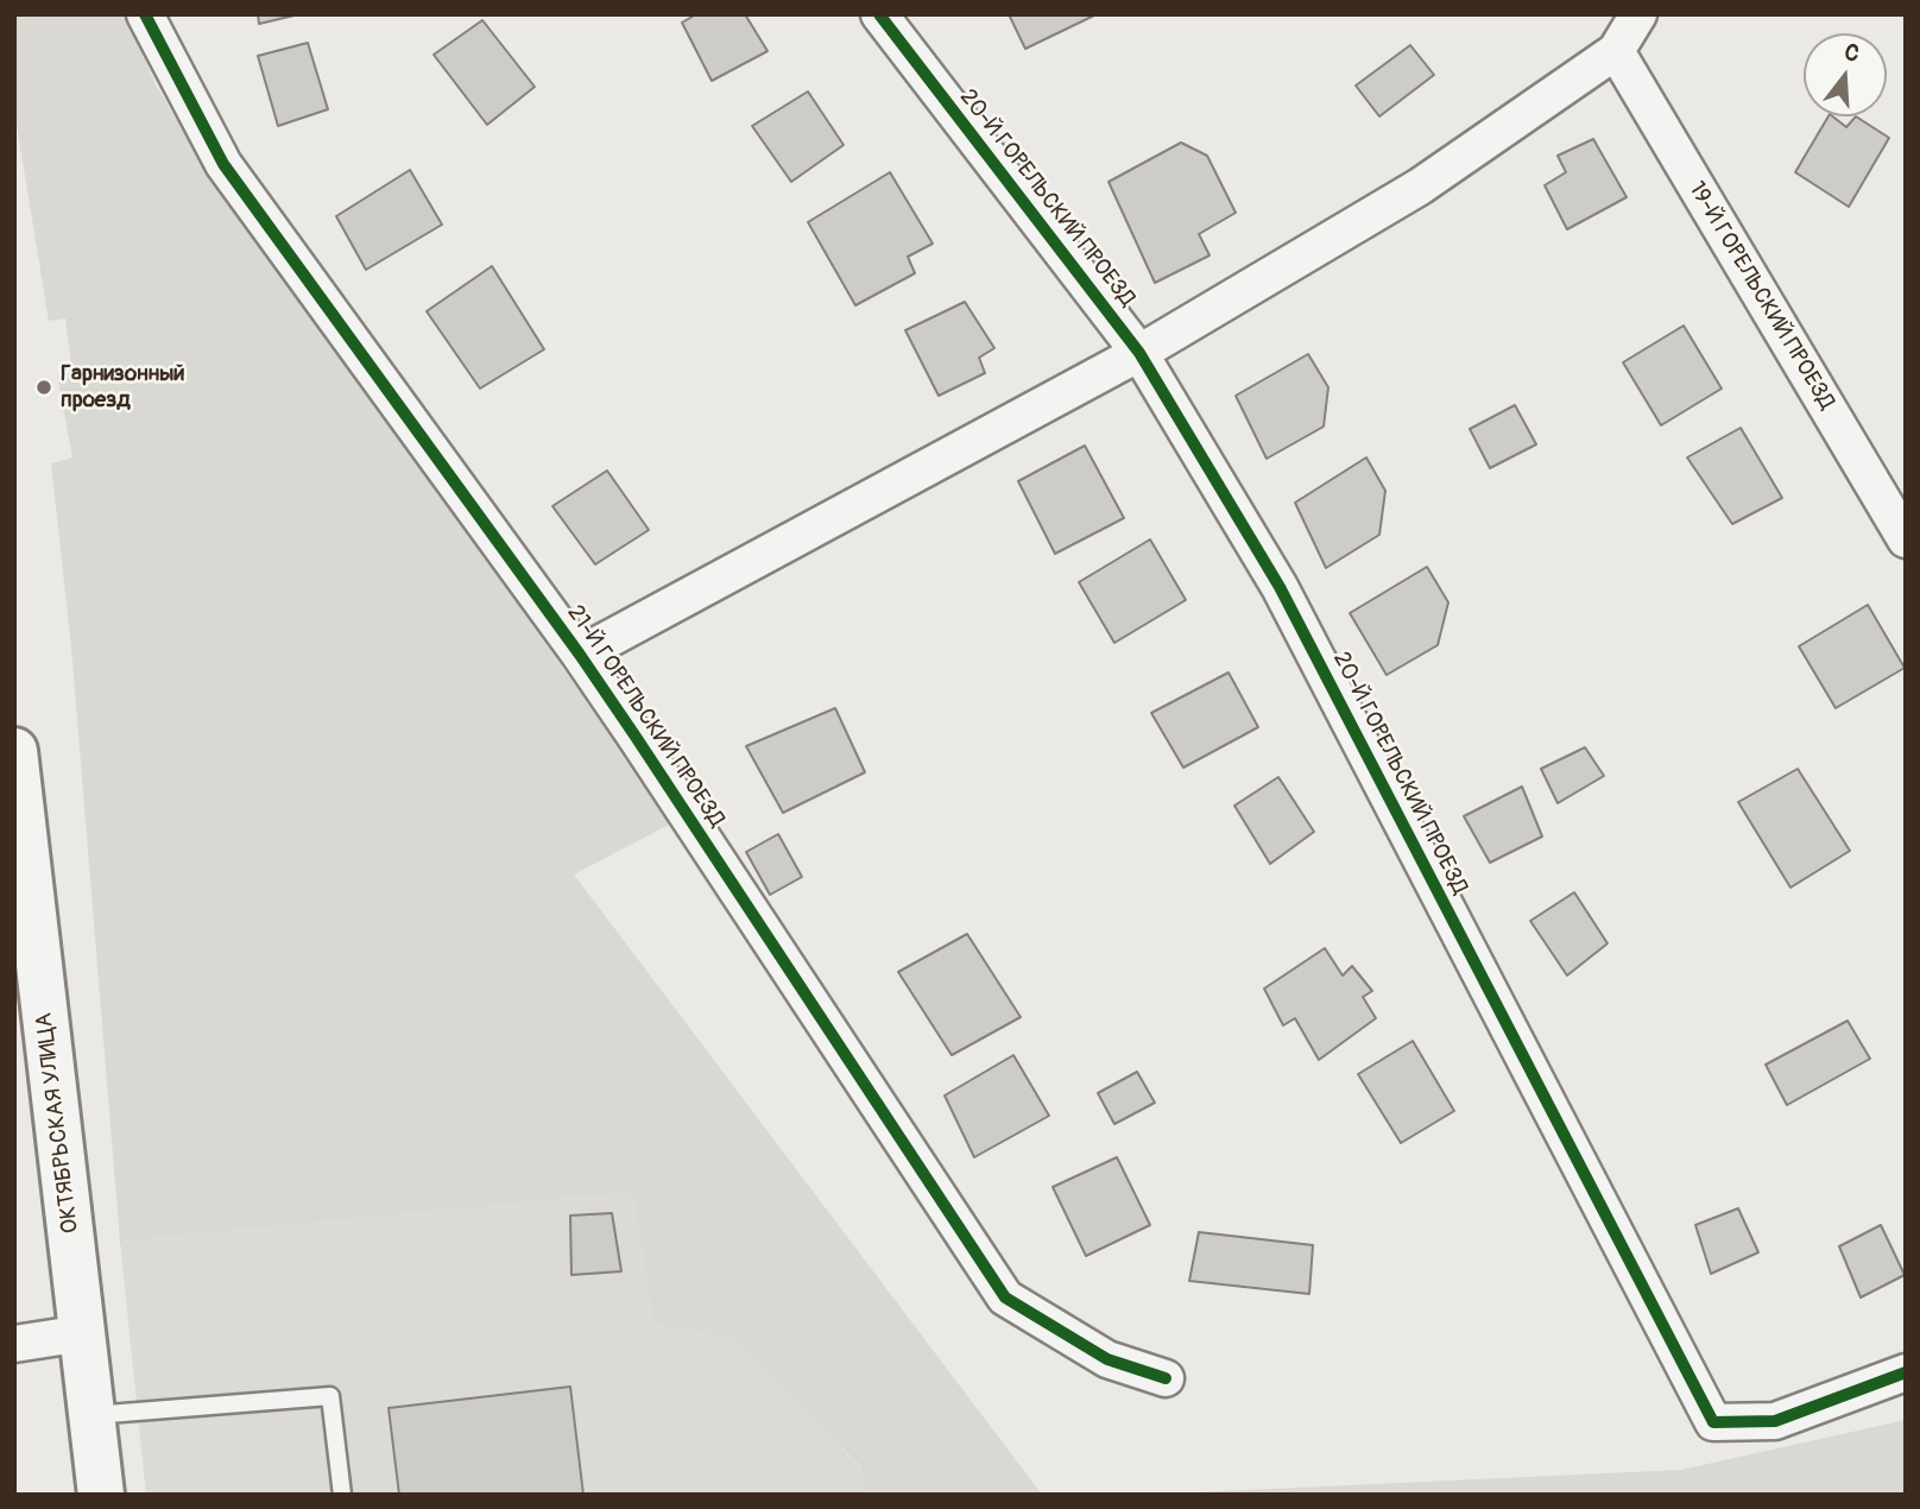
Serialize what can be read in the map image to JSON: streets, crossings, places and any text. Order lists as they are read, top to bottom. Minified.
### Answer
{"streets":{"main road":["ОКТЯБРЬСКАЯ УЛИЦА"],"street":["20-Й ГОРЕЛЬСКИЙ ПРОЕЗД","19-Й ГОРЕЛЬСКИЙ ПРОЕЗД","21-Й ГОРЕЛЬСКИЙ ПРОЕЗД"]},"places":["Гарнизонный проезд"],"north":"top"}
